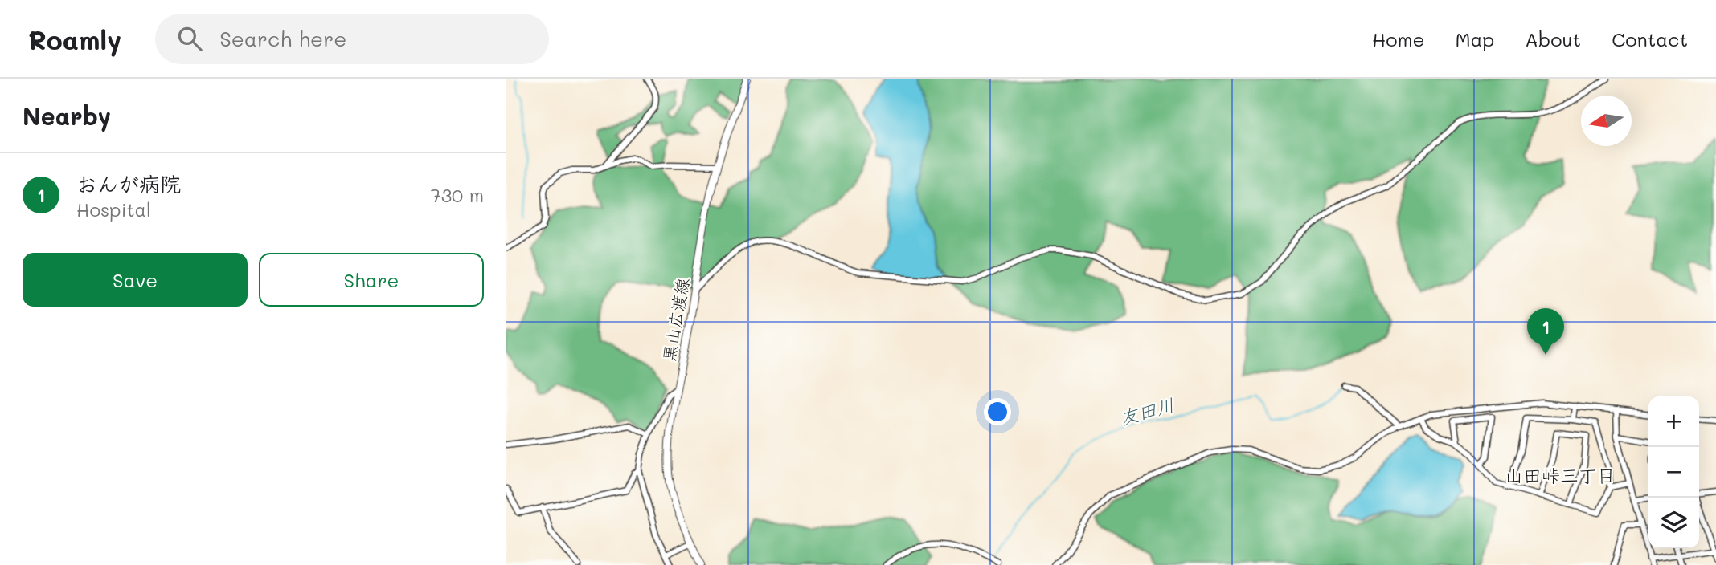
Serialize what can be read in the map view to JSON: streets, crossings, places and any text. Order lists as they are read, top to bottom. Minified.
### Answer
{"streets":{"main road":["黒山広渡線"]},"districts":["山田峠三丁目"],"water":["友田川"],"north":"left","page":{"header":"Roamly","search":"Search here","nav":["Home","Map","About","Contact"],"heading":"Nearby","list":[{"mark":"1","name":"おんが病院","note":"Hospital","value":"730 m"}],"buttons":["Save","Share"],"pins":"1","map_buttons":["+","−"]}}
